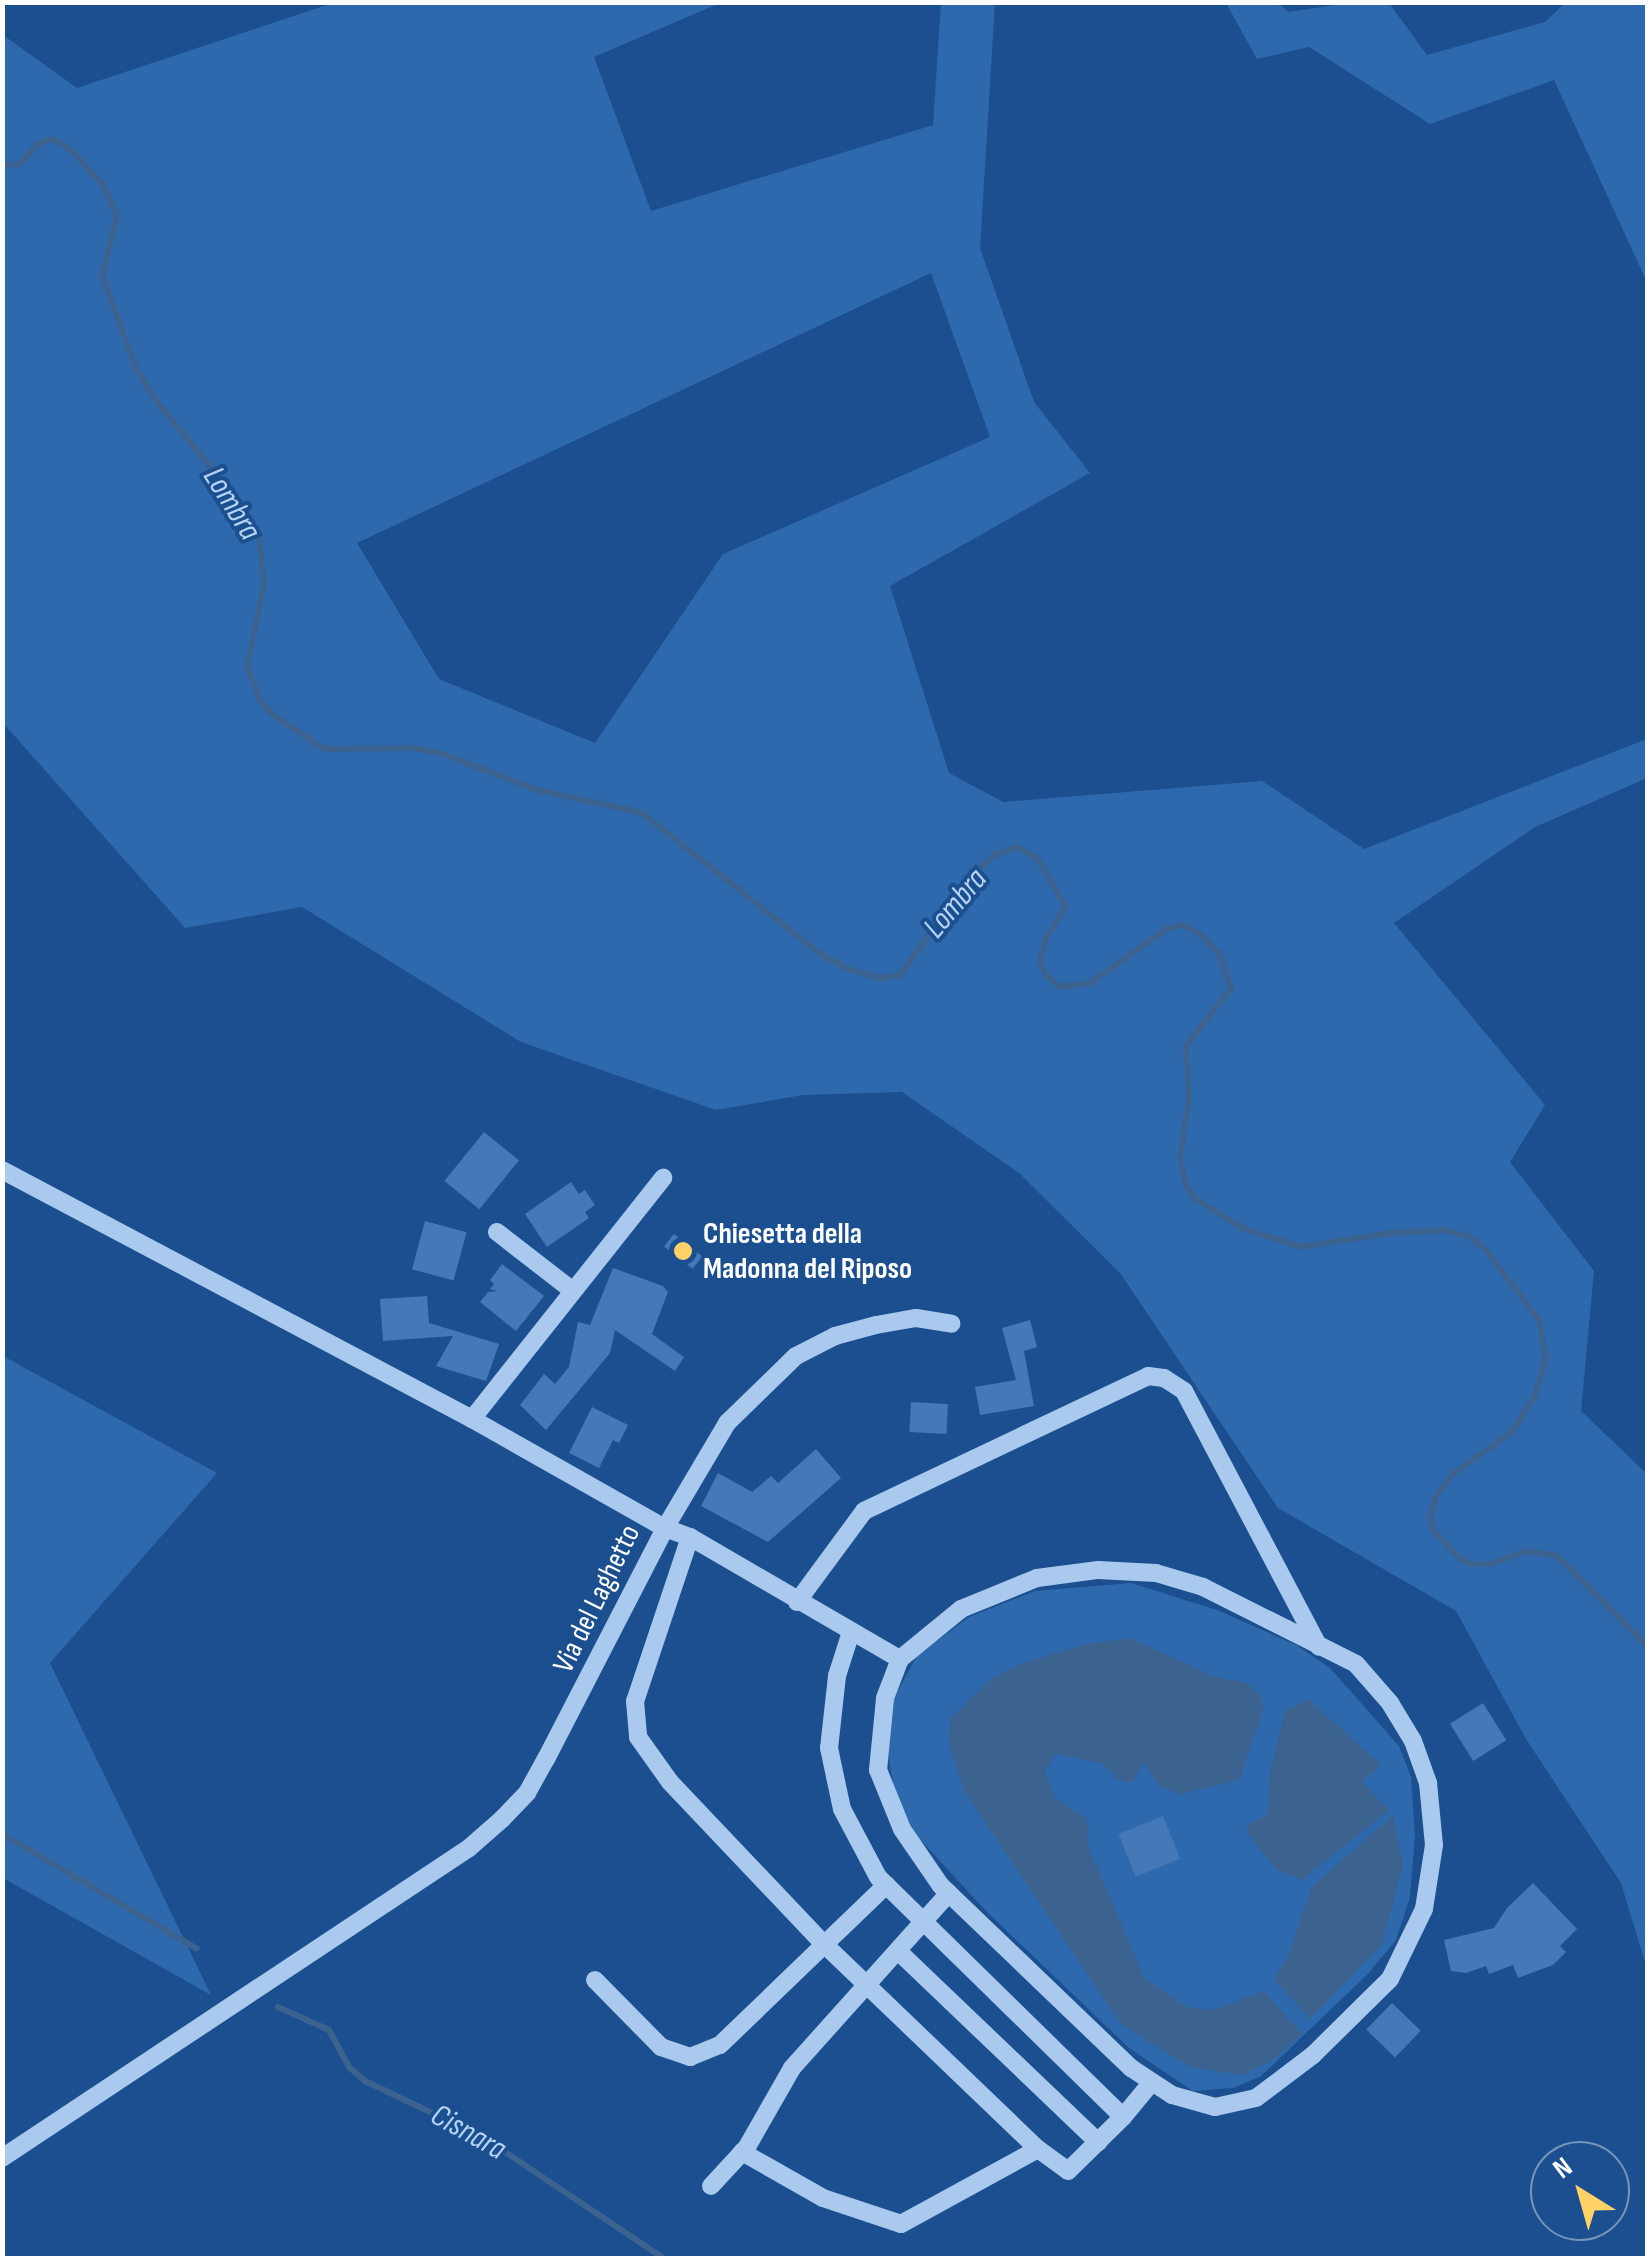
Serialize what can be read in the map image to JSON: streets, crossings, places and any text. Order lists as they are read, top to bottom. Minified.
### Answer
{"streets":{"street":["Via del Laghetto"]},"water":["Lombra","Cisnara"],"places":["Chiesetta della Madonna del Riposo"],"north":"top left"}
